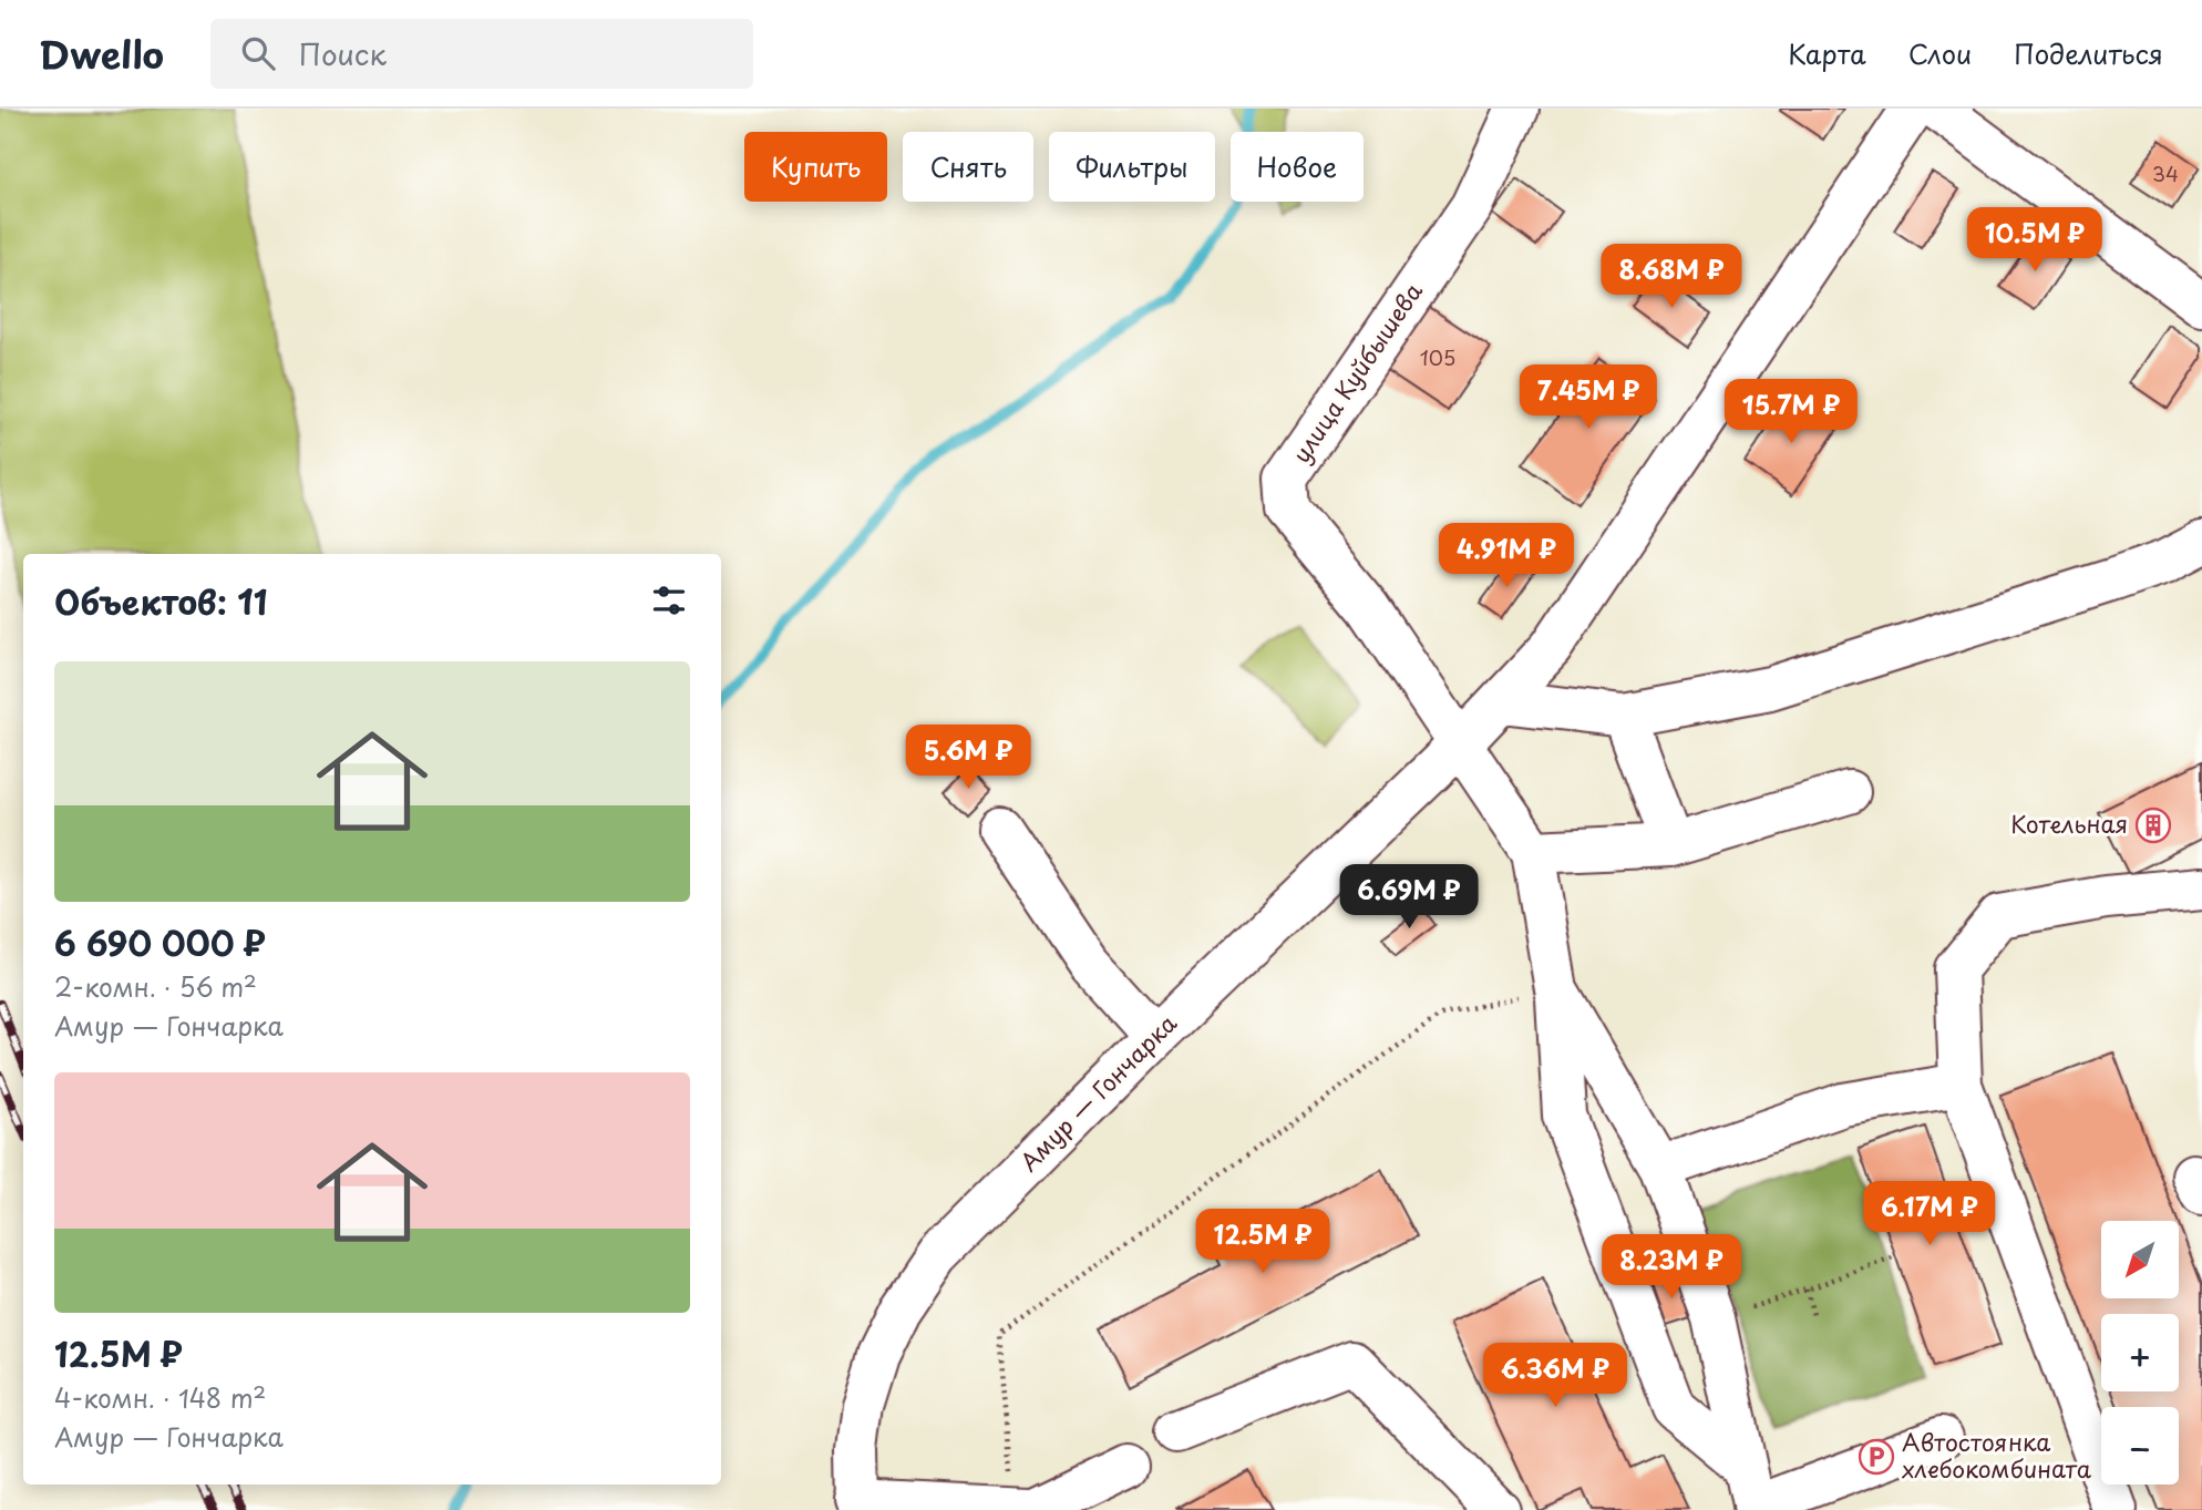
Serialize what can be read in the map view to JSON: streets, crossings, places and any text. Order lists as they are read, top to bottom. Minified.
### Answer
{"streets":{"street":["улица Куйбышева","Амур — Гончарка"]},"crossings":[["улица Куйбышева","Амур — Гончарка"]],"places":{"building":["Котельная"],"parking":["Автостоянка хлебокомбината"]},"house_numbers":["34","105"],"north":"bottom left","page":{"header":"Dwello","search":"Поиск","nav":["Карта","Слои","Поделиться"],"chip":["Купить","Снять","Фильтры","Новое"],"price":["10.5M ₽","8.68M ₽","7.45M ₽","15.7M ₽","4.91M ₽","5.6M ₽","6.69M ₽","6.17M ₽","12.5M ₽","8.23M ₽","6.36M ₽"],"heading":"Объектов: 11","list":[{"name":"6 690 000 ₽","note":"2-комн. · 56 m² · Амур — Гончарка"},{"name":"12.5M ₽","note":"4-комн. · 148 m² · Амур — Гончарка"}],"map_buttons":["+","−"]}}
